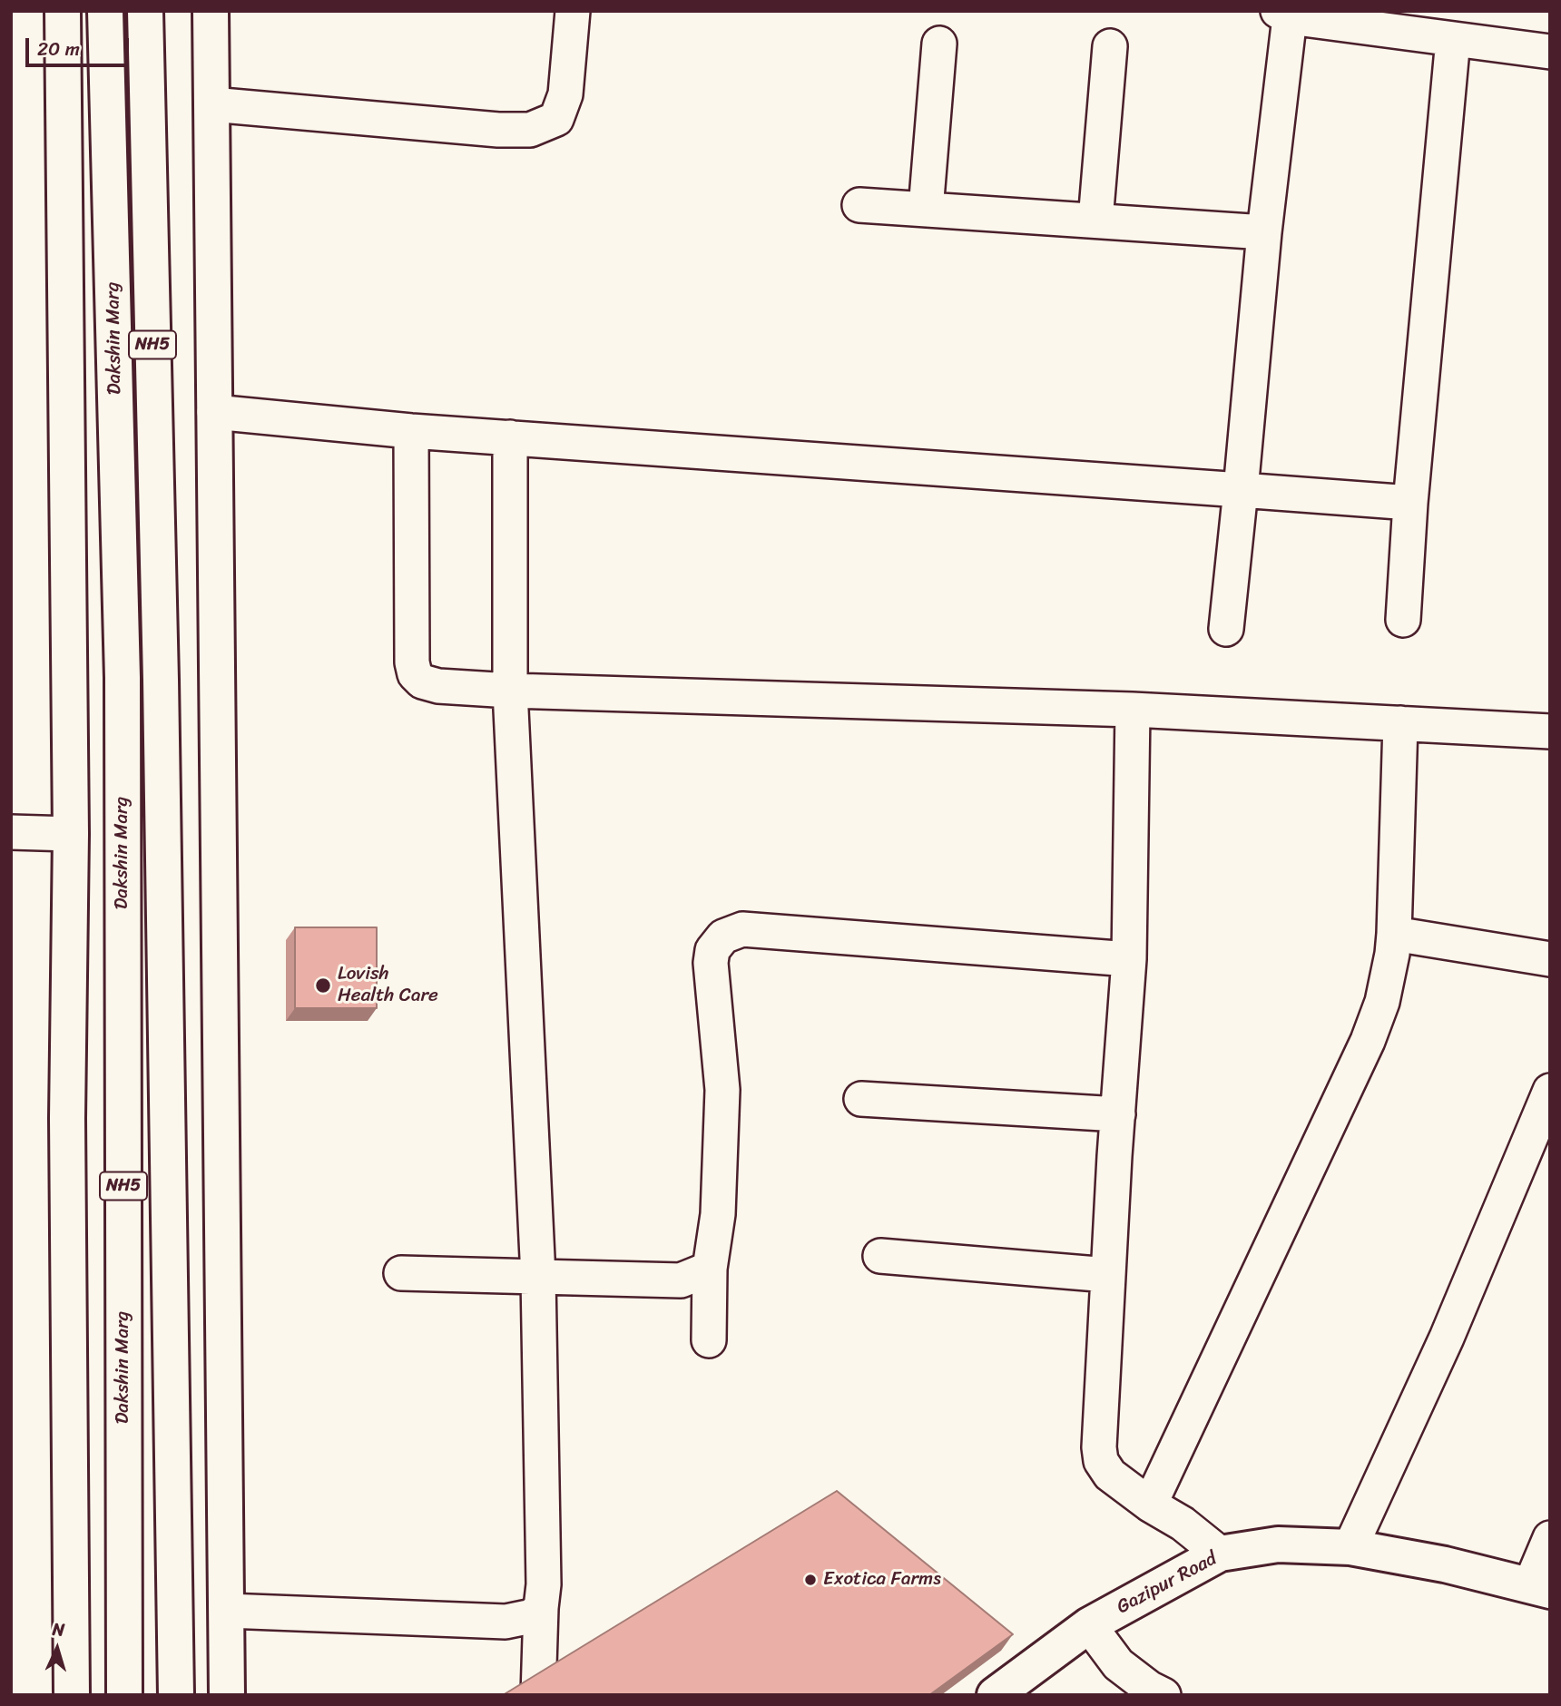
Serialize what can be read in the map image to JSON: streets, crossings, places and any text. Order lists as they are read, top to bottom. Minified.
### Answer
{"streets":{"main road":["Dakshin Marg","NH5","Gazipur Road"]},"places":["Lovish Health Care","Exotica Farms"],"scale_bar":"20 m","north":"top"}
